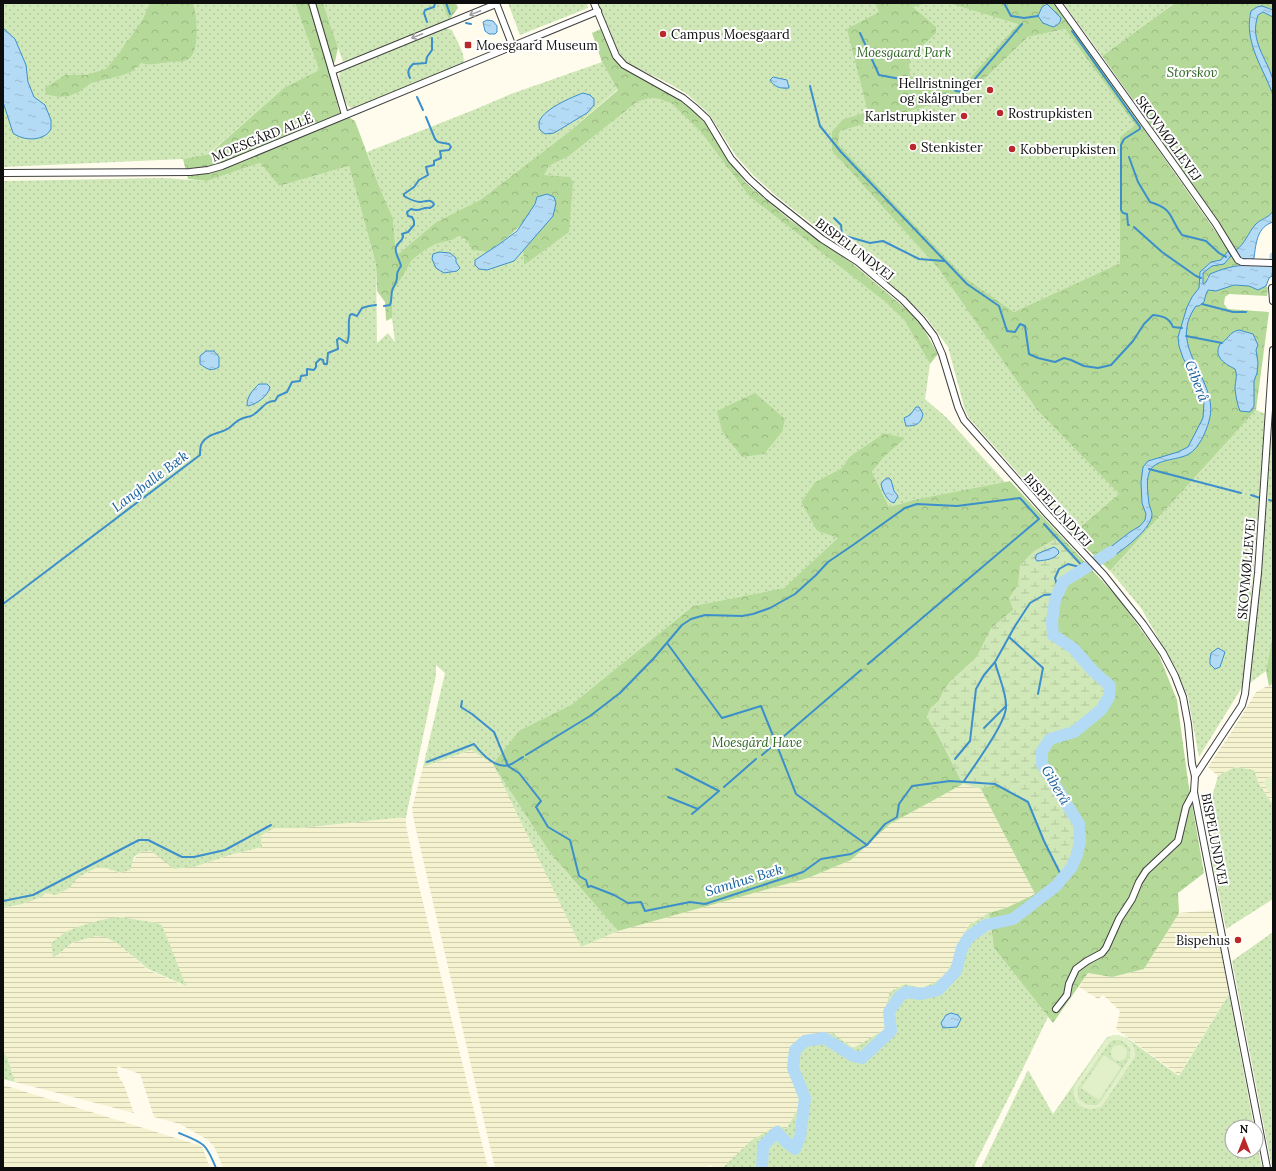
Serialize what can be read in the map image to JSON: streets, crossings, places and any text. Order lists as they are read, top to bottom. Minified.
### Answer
{"streets":{"street":["MOESGÅRD ALLÉ","SKOVMØLLEVEJ","BISPELUNDVEJ"]},"crossings":[["MOESGÅRD ALLÉ","BISPELUNDVEJ"],["SKOVMØLLEVEJ","BISPELUNDVEJ"]],"water":["Giberå","Langballe Bæk","Samhus Bæk"],"parks":["Moesgaard Park","Storskov","Moesgård Have"],"places":{"other":["Campus Moesgaard","Hellristninger og skålgruber","Rostrupkisten","Karlstrupkister","Stenkister","Kobberupkisten","Bispehus"],"transit":["Moesgaard Museum"]},"north":"top"}
